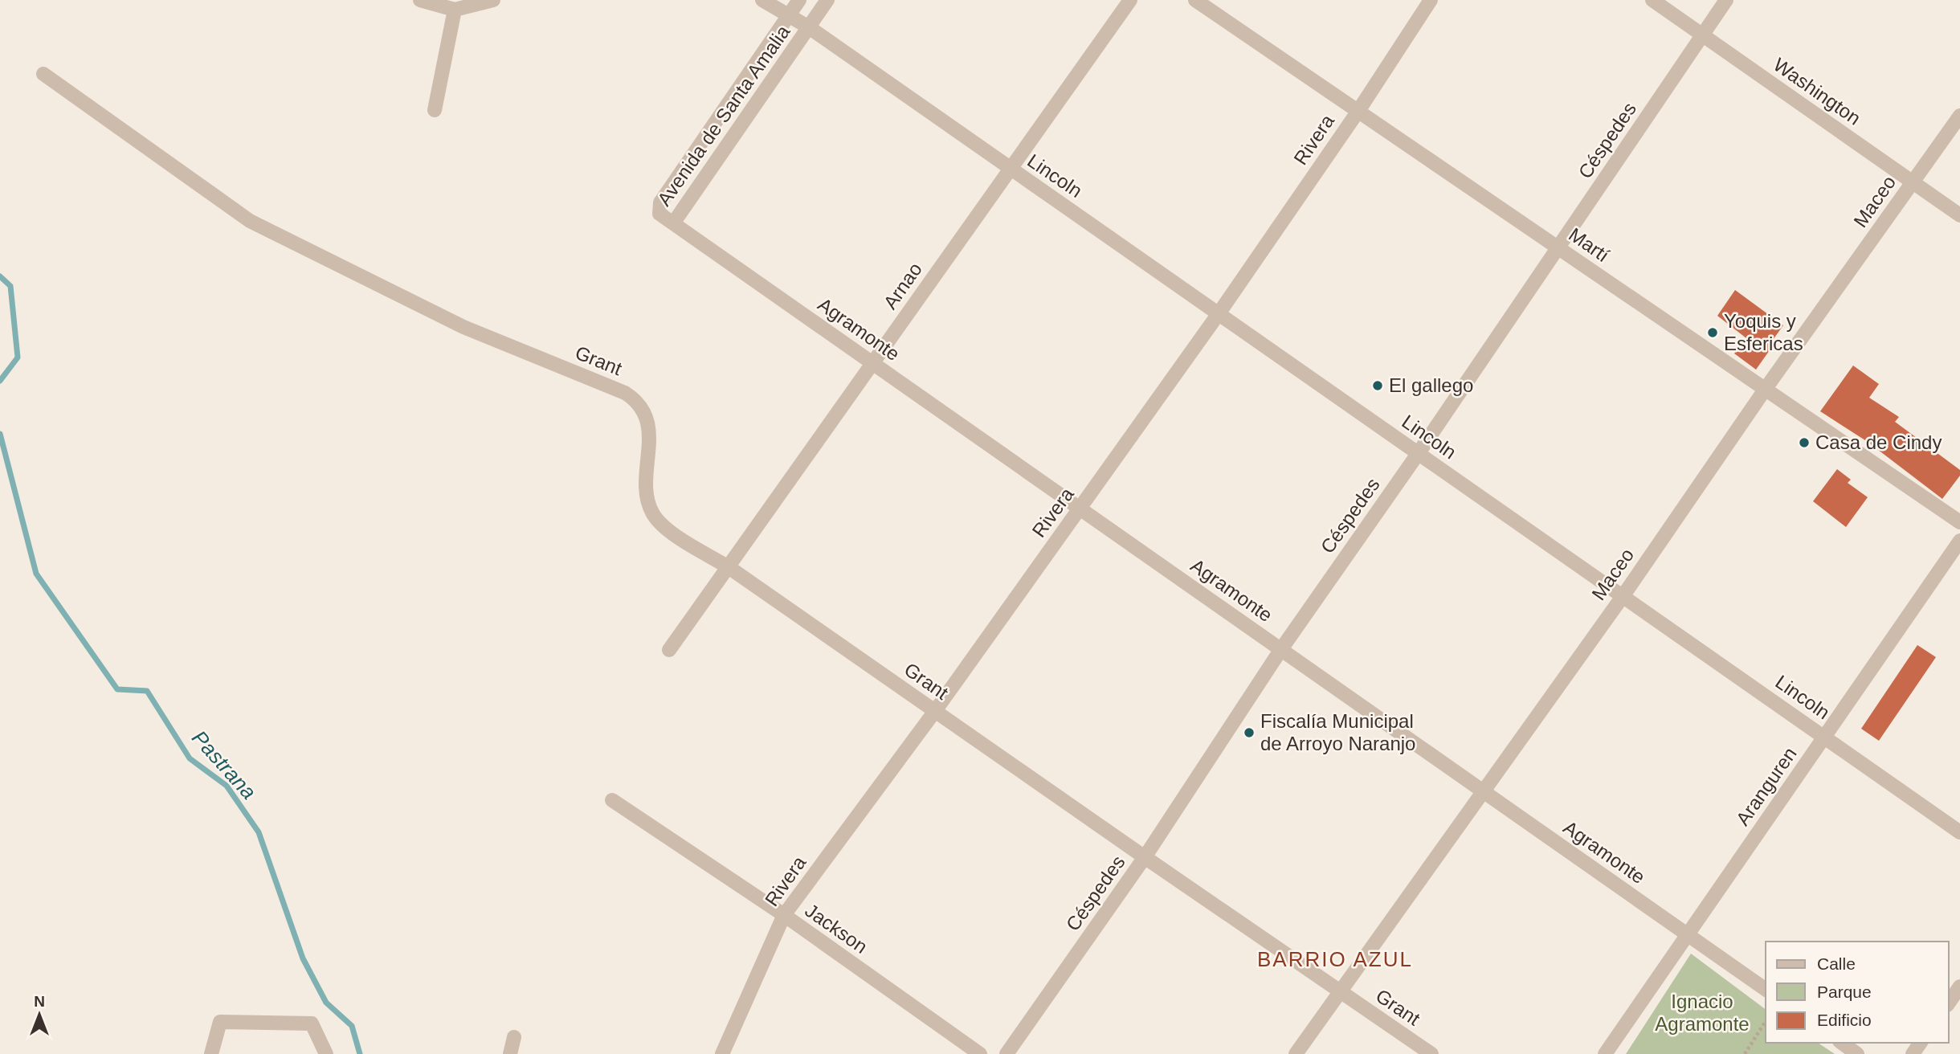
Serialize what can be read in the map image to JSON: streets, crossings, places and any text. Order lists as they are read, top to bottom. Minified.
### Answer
{"streets":{"street":["Washington","Avenida de Santa Amalia","Rivera","Céspedes","Lincoln","Maceo","Martí","Arnao","Agramonte","Grant","Aranguren","Jackson"]},"crossings":[["Washington","Céspedes"],["Washington","Maceo"],["Avenida de Santa Amalia","Lincoln"],["Avenida de Santa Amalia","Agramonte"],["Rivera","Lincoln"],["Rivera","Martí"],["Rivera","Agramonte"],["Rivera","Grant"],["Rivera","Jackson"],["Céspedes","Lincoln"],["Céspedes","Martí"],["Céspedes","Agramonte"],["Céspedes","Grant"],["Lincoln","Maceo"],["Lincoln","Arnao"],["Lincoln","Aranguren"],["Maceo","Martí"],["Maceo","Agramonte"],["Maceo","Grant"],["Arnao","Agramonte"],["Arnao","Grant"],["Agramonte","Aranguren"]],"districts":["BARRIO AZUL"],"water":["Pastrana"],"parks":["Ignacio Agramonte"],"places":["Yoquis y Esfericas","El gallego","Casa de Cindy","Fiscalía Municipal de Arroyo Naranjo"],"legend":["Calle","Parque","Edificio"],"north":"top"}
